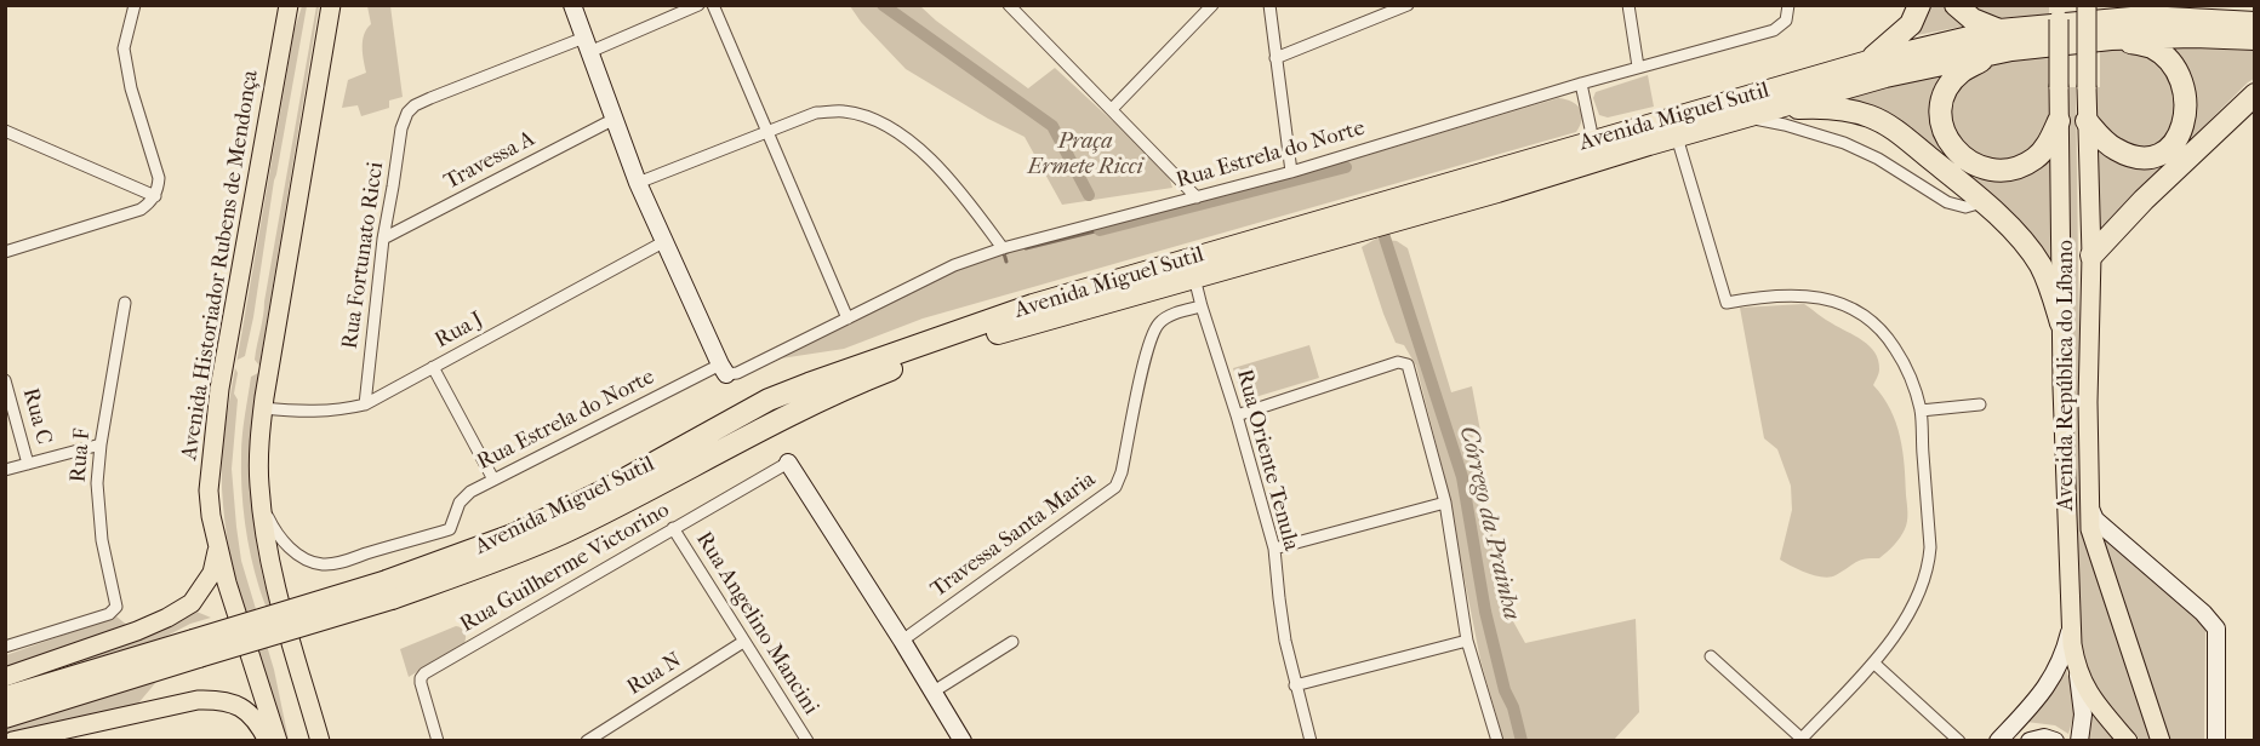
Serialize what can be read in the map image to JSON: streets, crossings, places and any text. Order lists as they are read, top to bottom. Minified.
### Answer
{"streets":{"highway":["Avenida Miguel Sutil"],"main road":["Avenida Historiador Rubens de Mendonça","Avenida República do Líbano"],"street":["Rua Estrela do Norte","Travessa A","Rua Fortunato Ricci","Rua J","Rua C","Rua F","Rua Oriente Tenula","Travessa Santa Maria","Rua Guilherme Victorino","Rua Angelino Mancini","Rua N"]},"crossings":[["Avenida Miguel Sutil","Rua Oriente Tenula"],["Travessa A","Rua Fortunato Ricci"],["Rua Fortunato Ricci","Rua J"],["Rua Oriente Tenula","Travessa Santa Maria"],["Rua Guilherme Victorino","Rua Angelino Mancini"],["Rua Angelino Mancini","Rua N"]],"water":["Córrego da Prainha"],"parks":["Praça Ermete Ricci"]}
